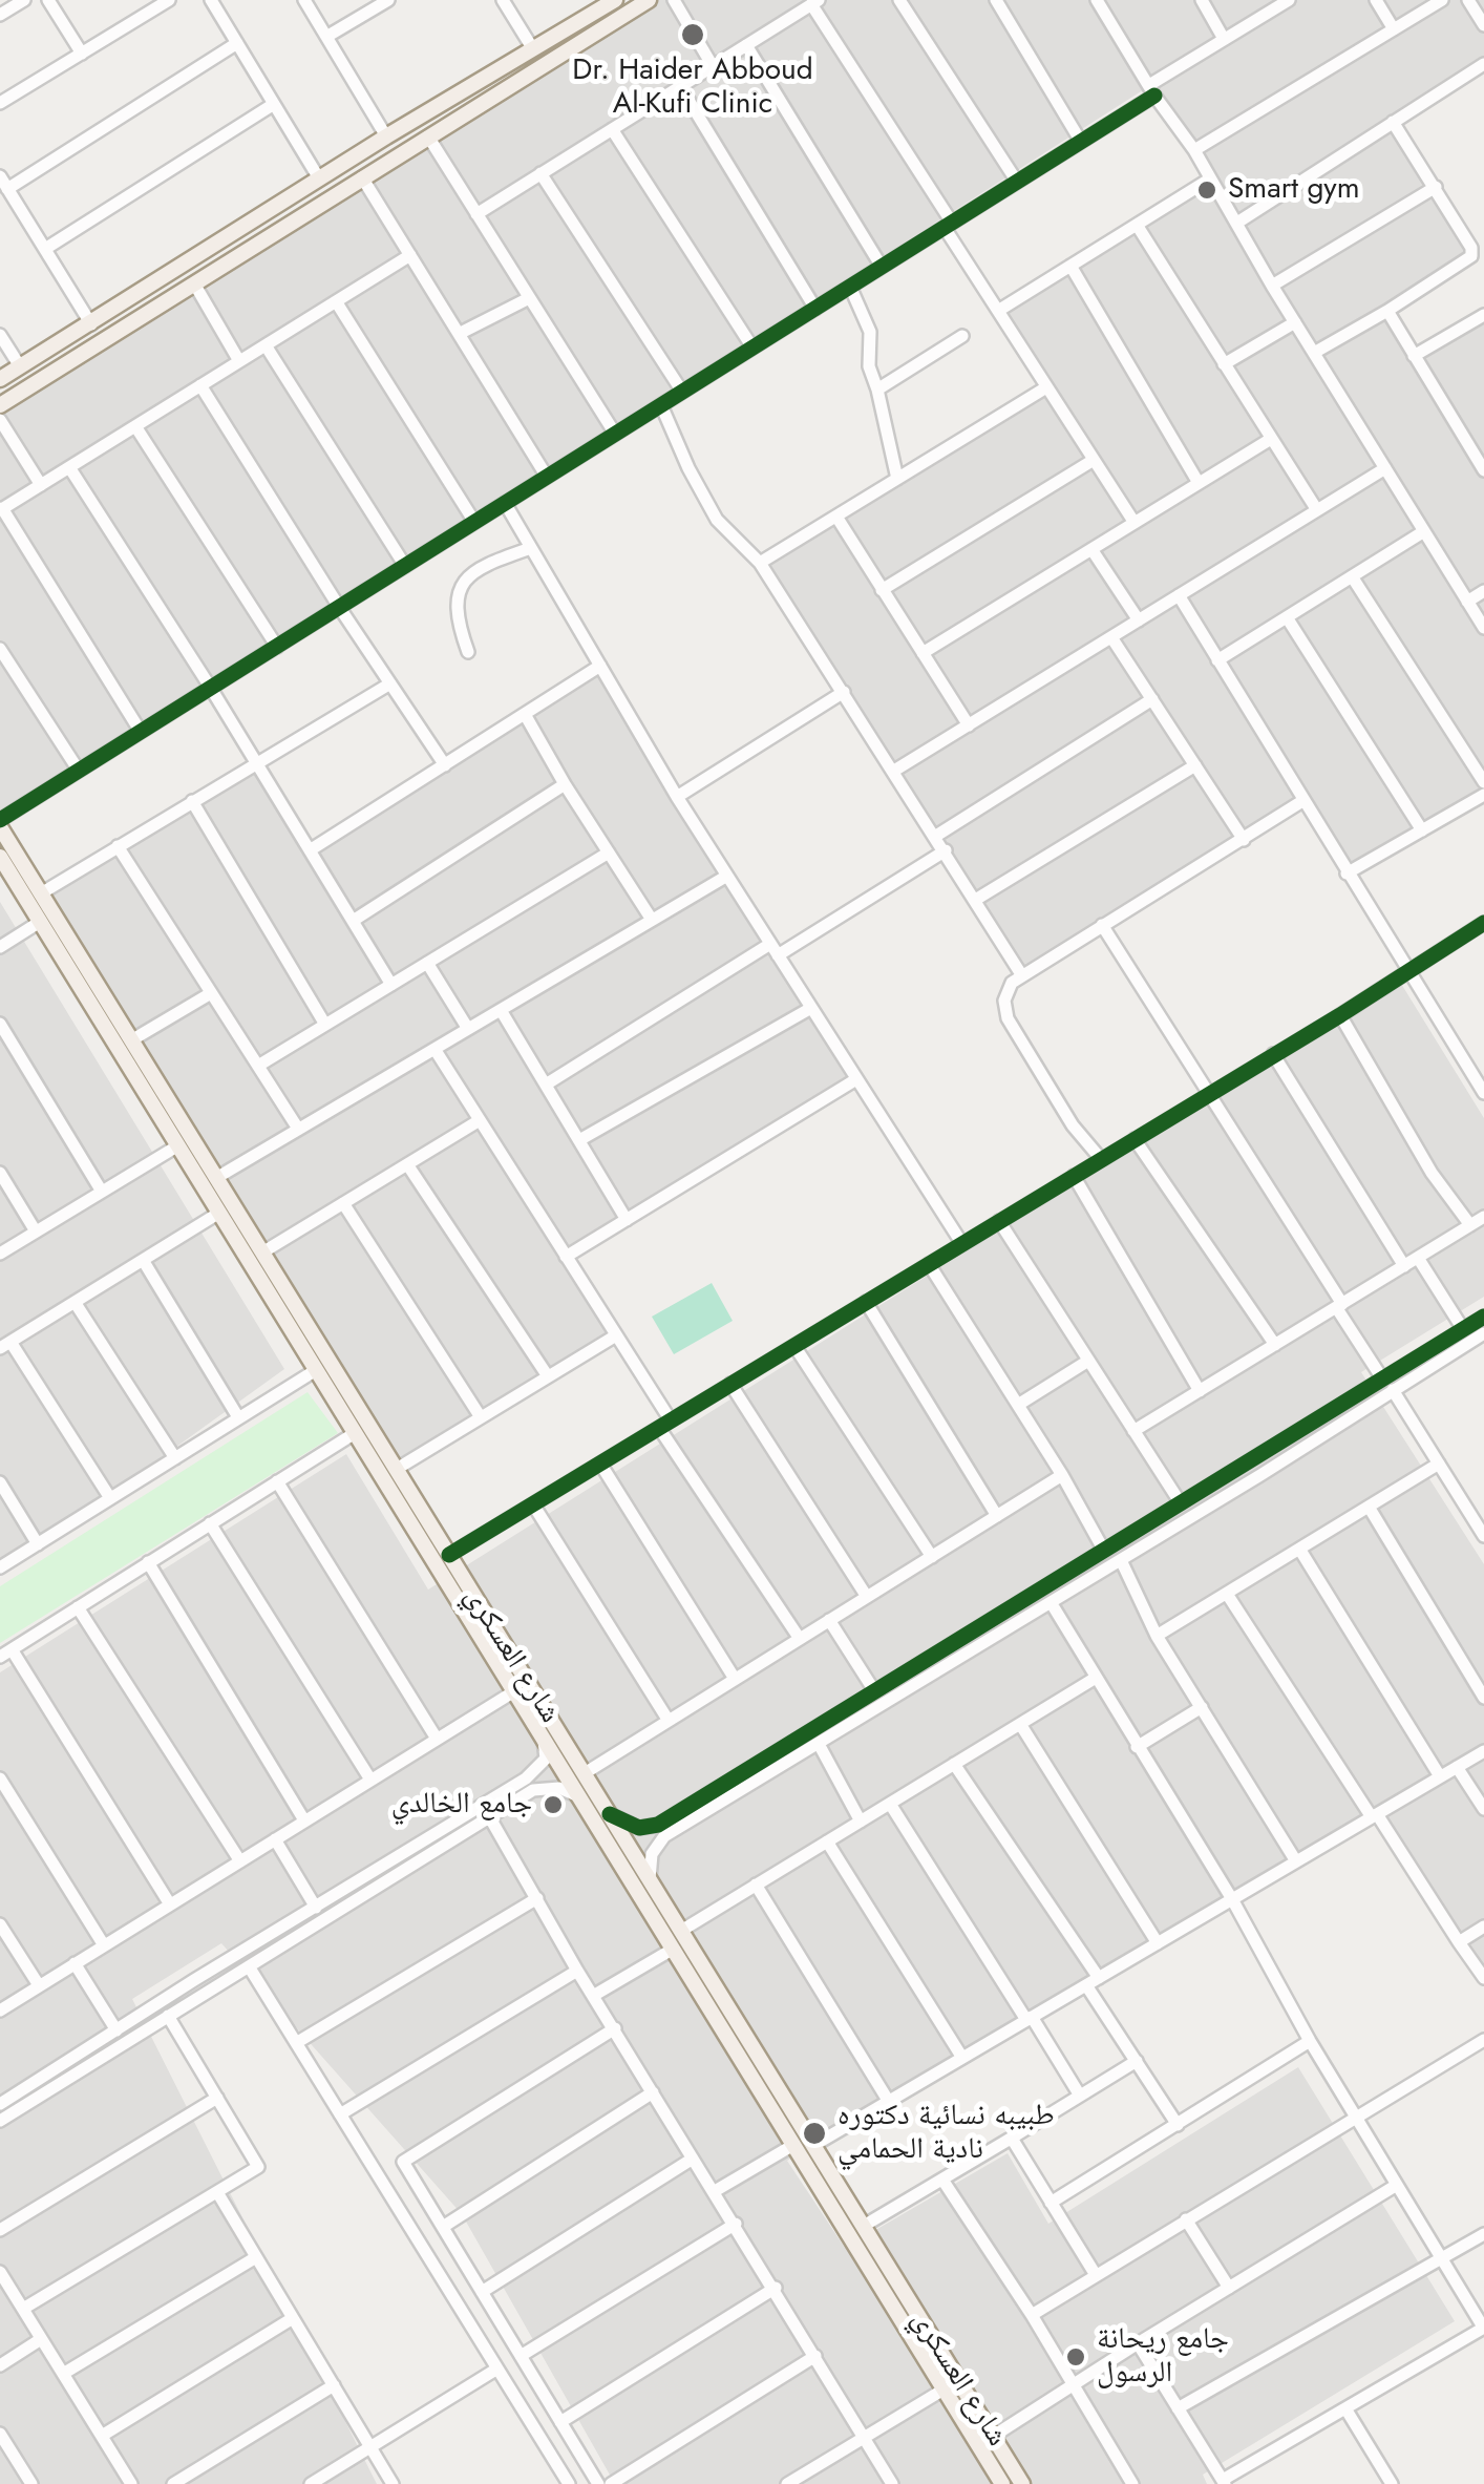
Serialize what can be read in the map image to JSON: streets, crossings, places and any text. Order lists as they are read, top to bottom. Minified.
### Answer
{"streets":{"main road":["شارع العسكري"]},"places":["Dr. Haider Abboud Al-Kufi Clinic","Smart gym","جامع الخالدي","طبيبه نسائية دكتوره نادية الحمامي","جامع ريحانة الرسول"]}
